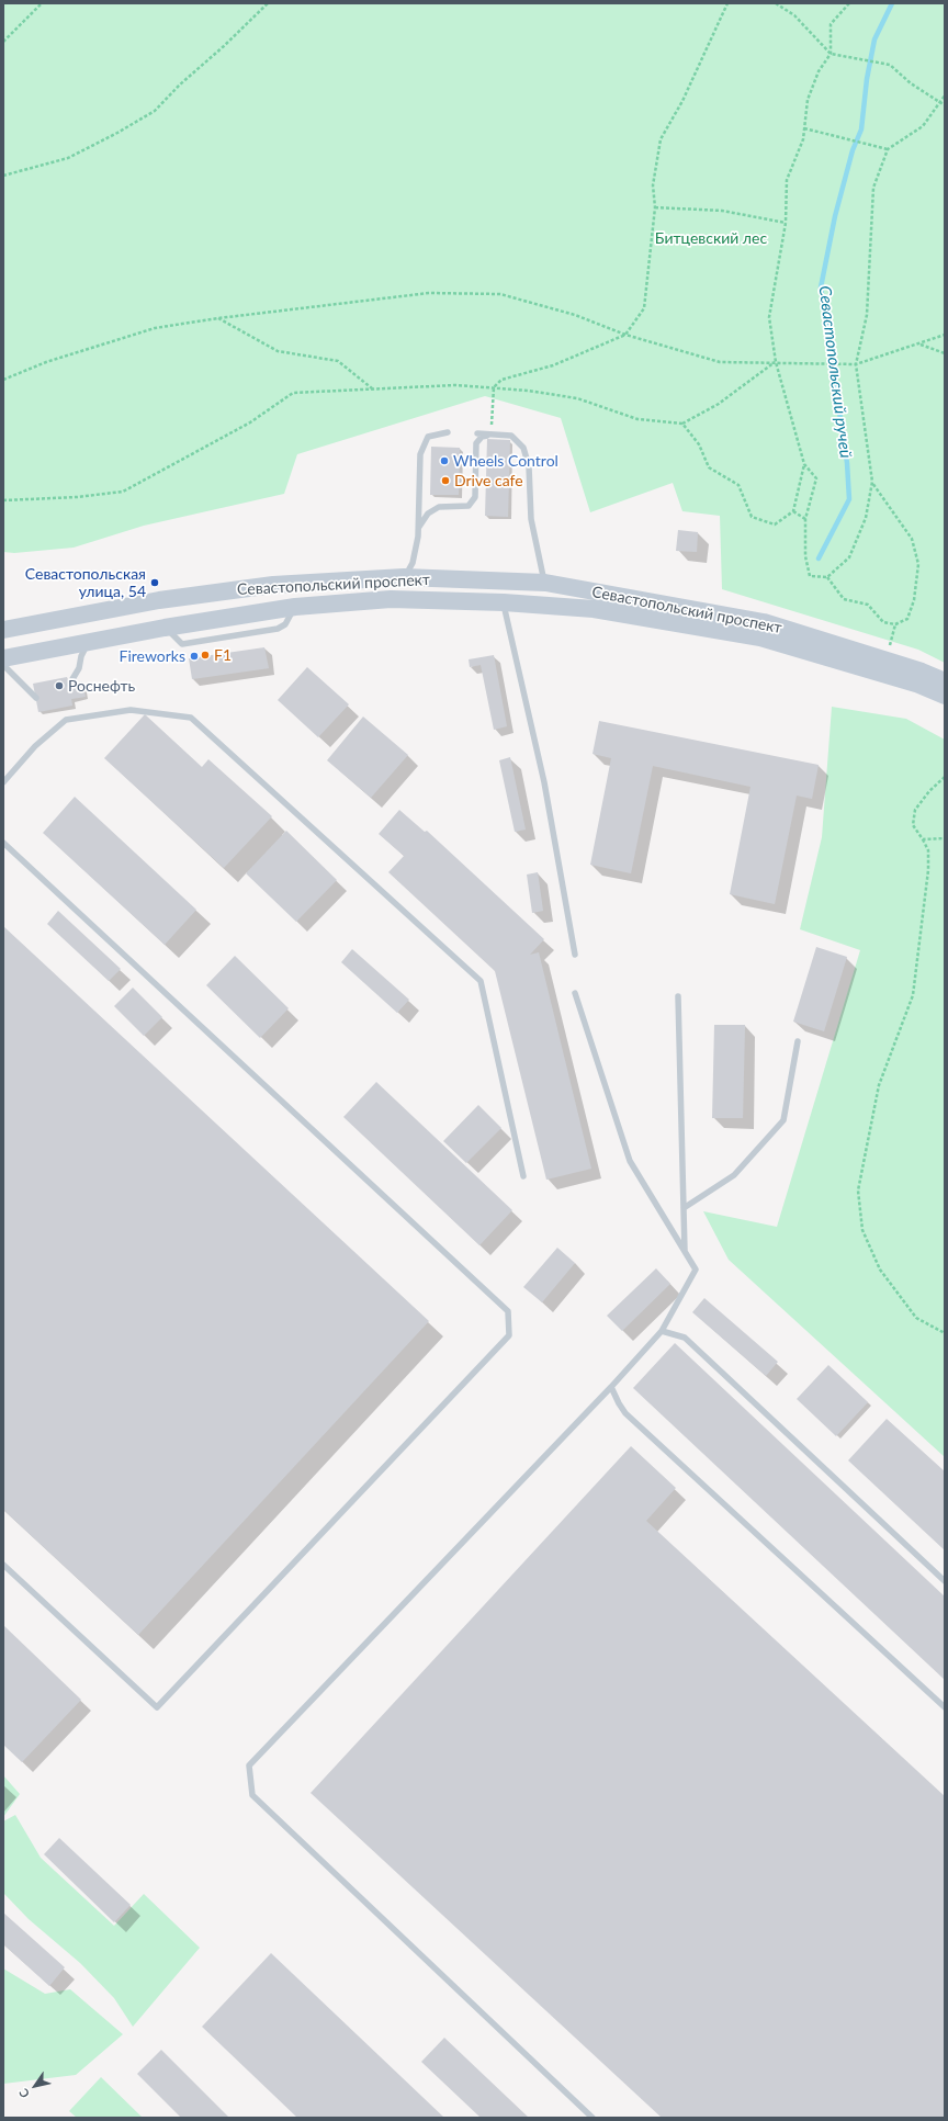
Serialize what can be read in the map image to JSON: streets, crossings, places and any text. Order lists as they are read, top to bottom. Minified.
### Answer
{"streets":{"main road":["Севастопольский проспект"]},"water":["Севастопольский ручей"],"parks":["Битцевский лес"],"places":["Wheels Control","Drive cafe","Севастопольская улица, 54","F1","Fireworks","Роснефть"],"north":"bottom left"}
